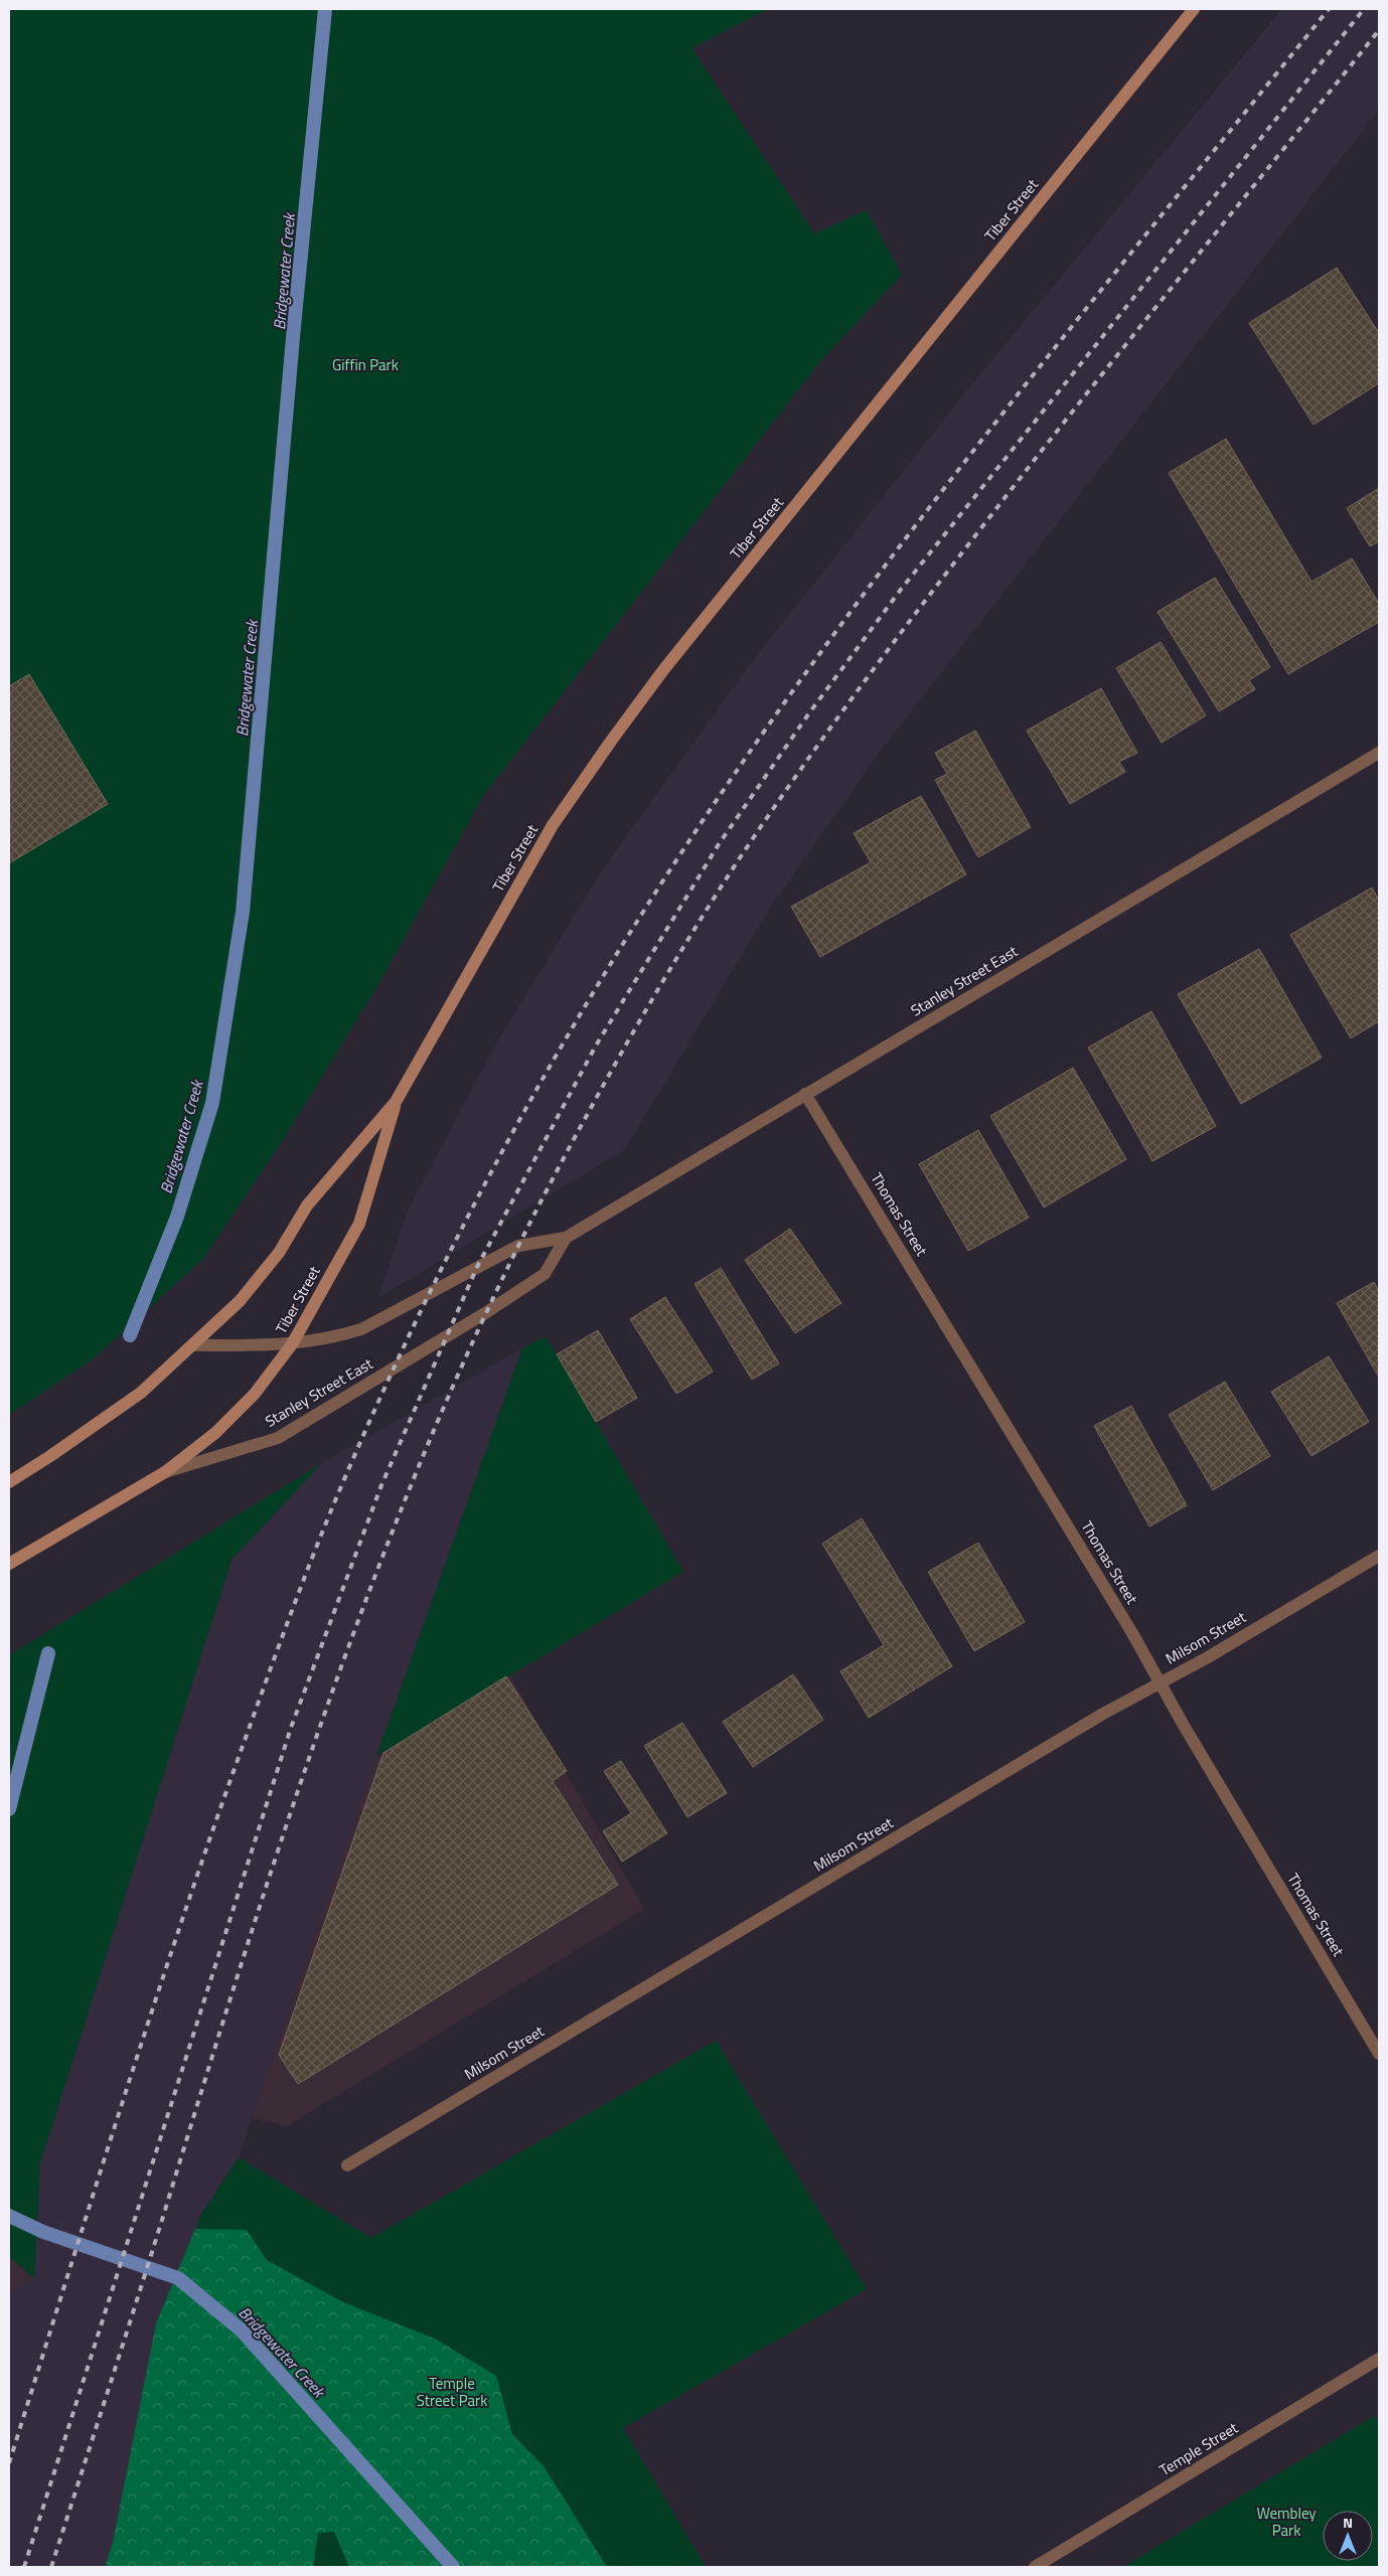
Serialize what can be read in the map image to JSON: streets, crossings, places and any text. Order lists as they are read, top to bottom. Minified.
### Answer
{"streets":{"main road":["Tiber Street","Stanley Street East"],"street":["Thomas Street","Milsom Street","Temple Street"]},"crossings":[["Tiber Street","Stanley Street East"],["Stanley Street East","Thomas Street"],["Thomas Street","Milsom Street"]],"water":["Bridgewater Creek"],"parks":["Giffin Park","Temple Street Park","Wembley Park"],"north":"top"}
